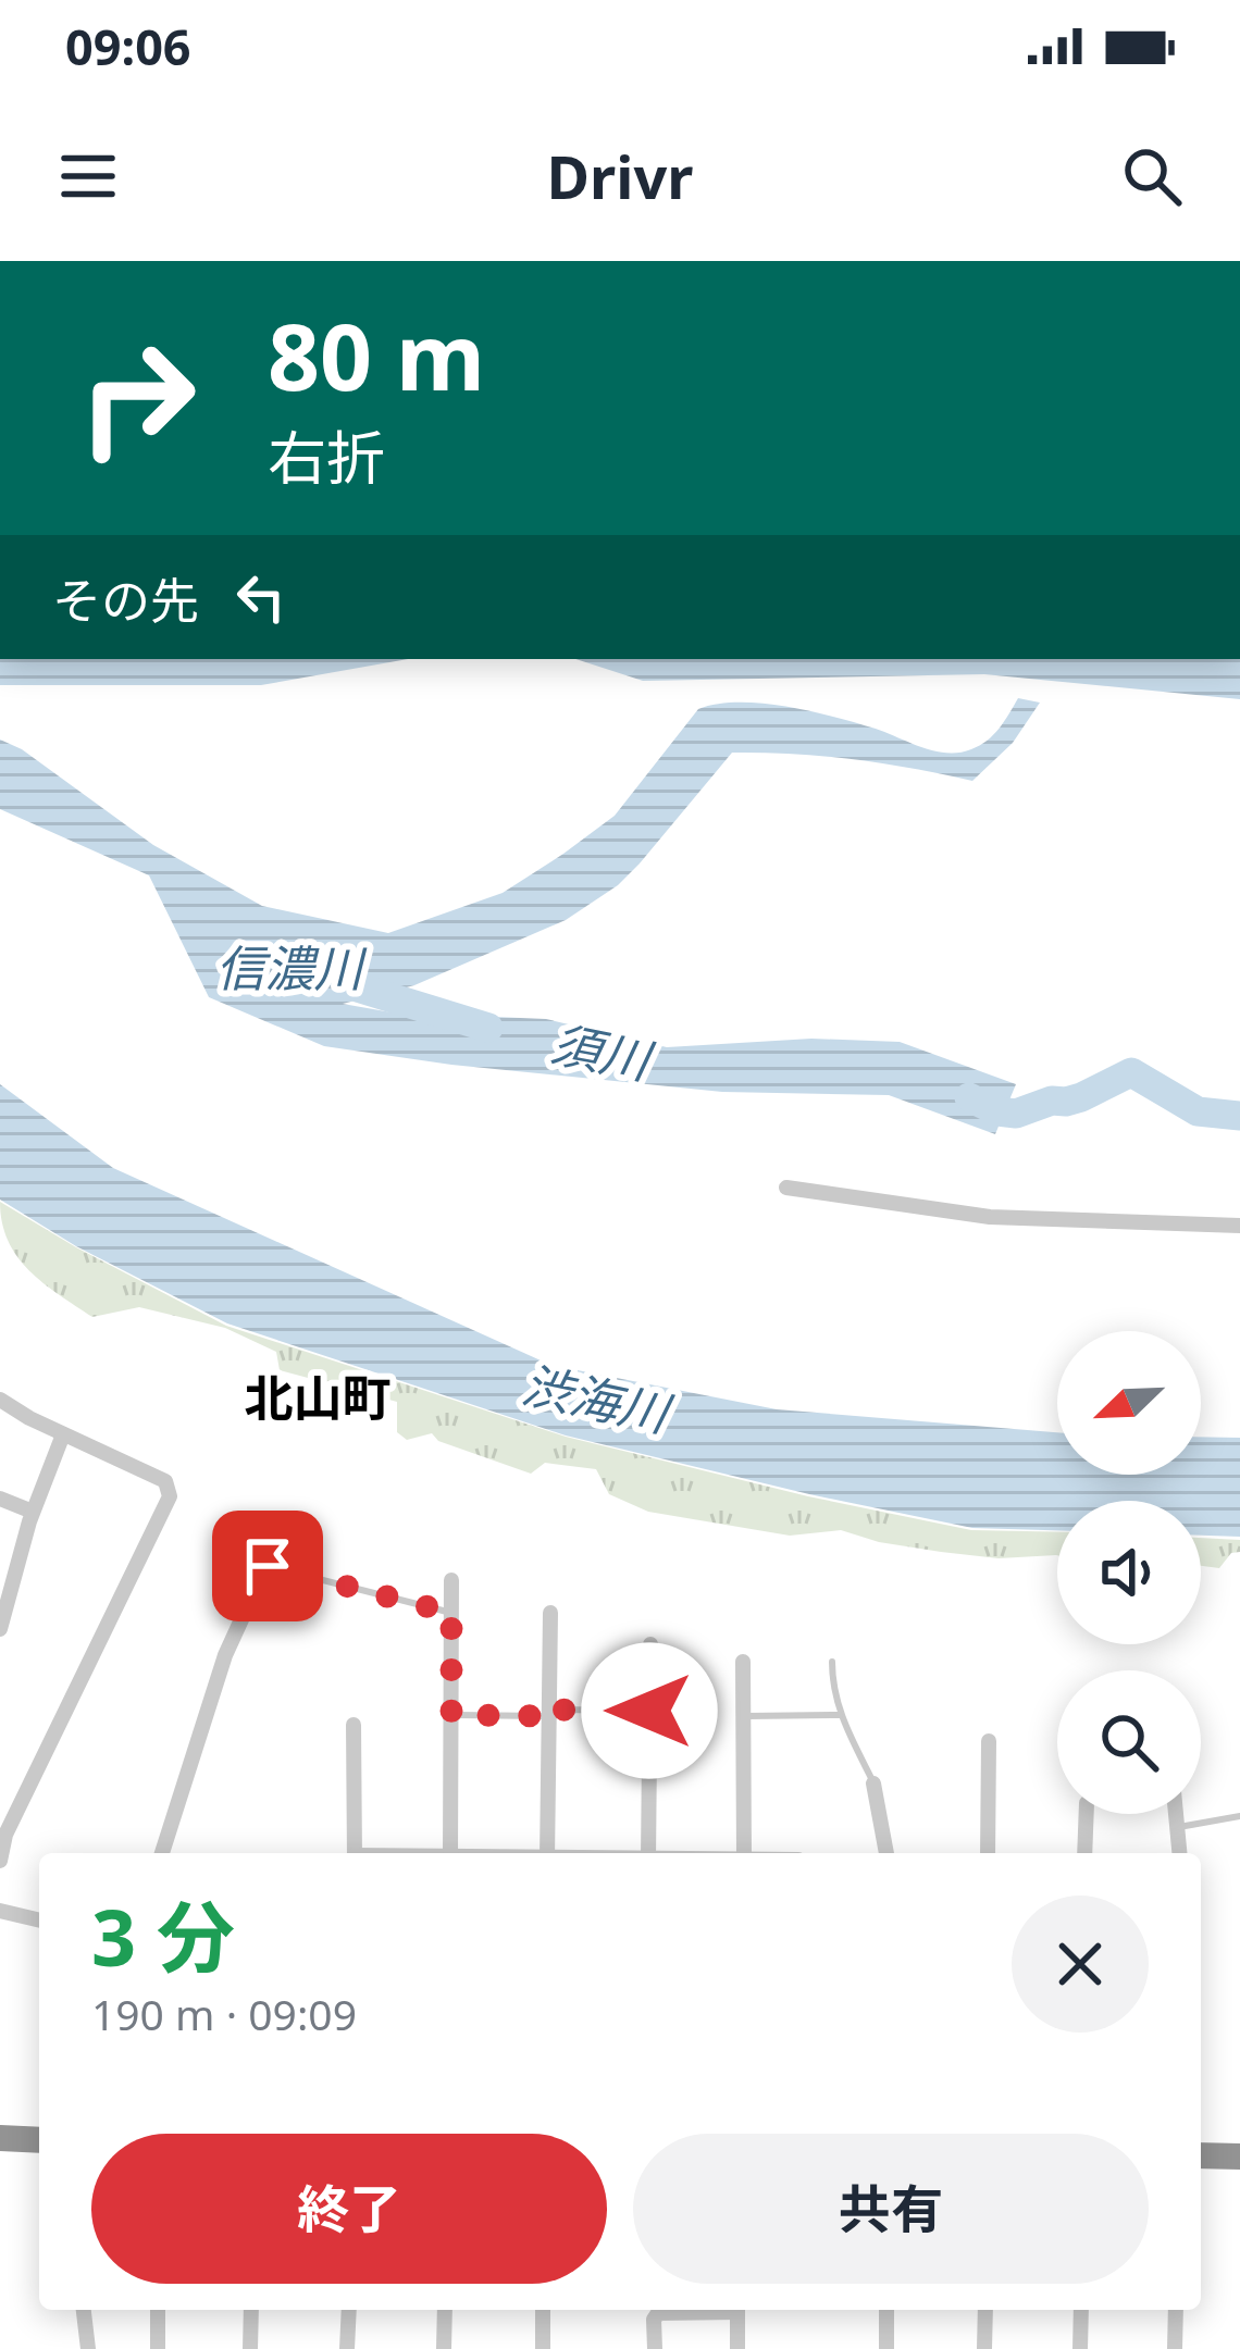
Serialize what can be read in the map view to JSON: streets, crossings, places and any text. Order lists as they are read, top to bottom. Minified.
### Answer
{"districts":["北山町"],"water":["信濃川","須川","渋海川"],"north":"bottom left","page":{"status":"09:06","header":"Drivr","turn":["80 m","右折"],"then":"その先","heading":["3 分","190 m · 09:09"],"buttons":["終了","共有"]}}
